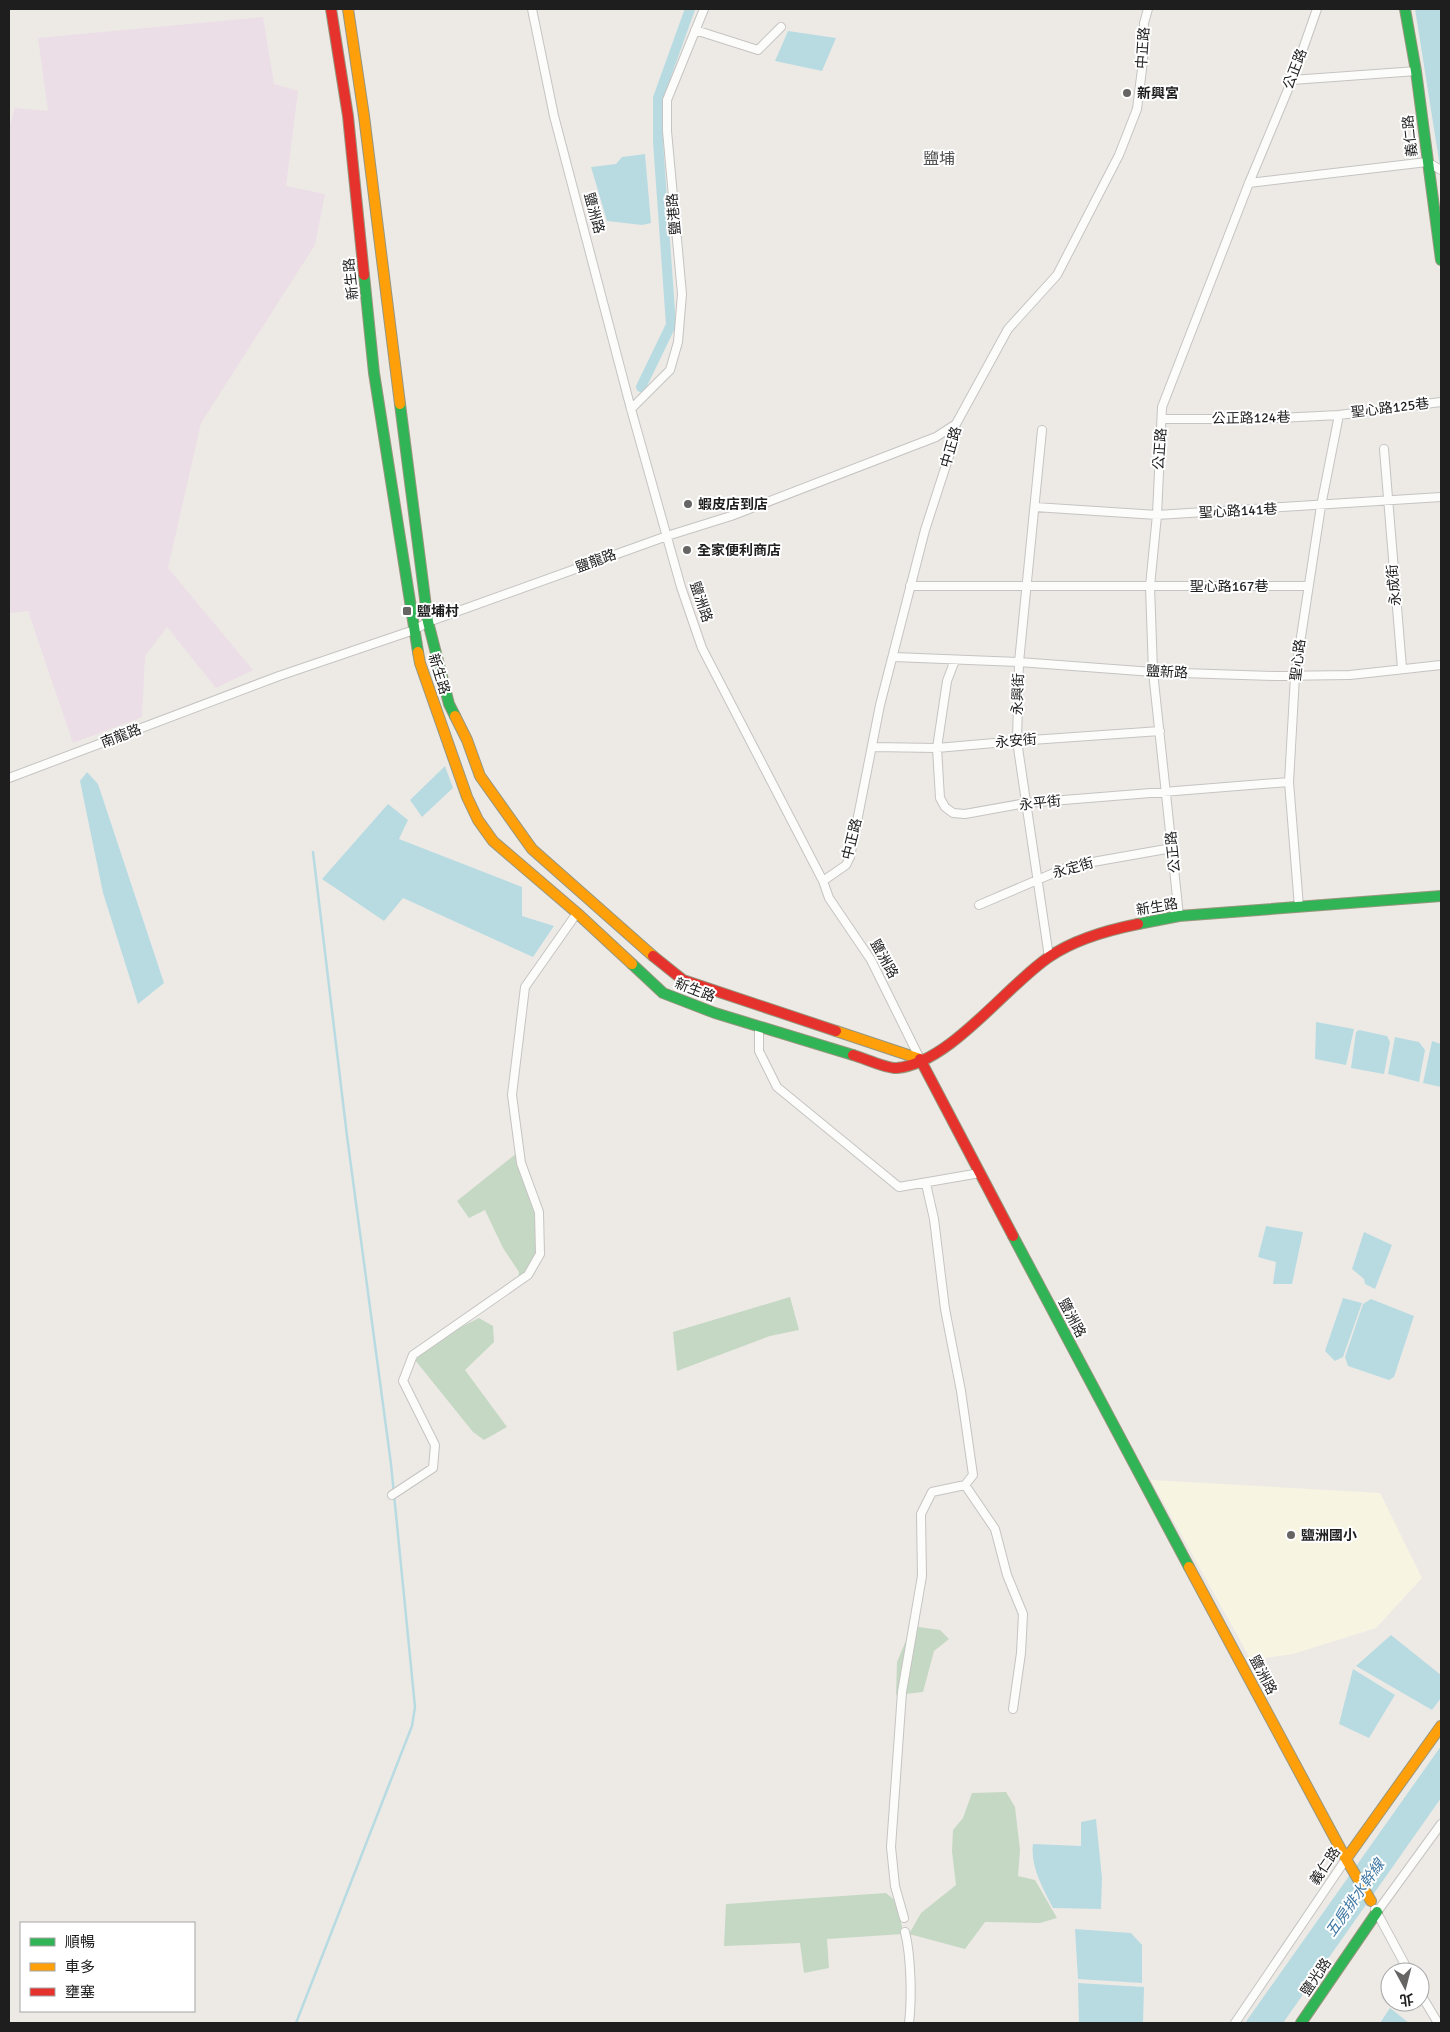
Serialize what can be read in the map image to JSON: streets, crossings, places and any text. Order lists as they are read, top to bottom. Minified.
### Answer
{"streets":{"street":["中正路","公正路","義仁路","鹽洲路","鹽港路","新生路","聖心路125巷","公正路124巷","聖心路141巷","鹽龍路","永成街","聖心路167巷","聖心路","鹽新路","永興街","南龍路","永安街","永平街","永定街","鹽光路"]},"crossings":[["中正路","鹽洲路"],["中正路","鹽龍路"],["中正路","聖心路167巷"],["中正路","鹽新路"],["中正路","永安街"],["公正路","新生路"],["公正路","公正路124巷"],["公正路","聖心路141巷"],["公正路","聖心路167巷"],["公正路","鹽新路"],["公正路","永安街"],["公正路","永平街"],["公正路","永定街"],["義仁路","鹽洲路"],["鹽洲路","鹽港路"],["鹽洲路","新生路"],["鹽洲路","鹽龍路"],["新生路","鹽龍路"],["新生路","聖心路"],["新生路","永興街"],["聖心路125巷","公正路124巷"],["聖心路125巷","聖心路"],["公正路124巷","聖心路"],["聖心路141巷","永成街"],["聖心路141巷","聖心路"],["聖心路141巷","永興街"],["鹽龍路","南龍路"],["永成街","鹽新路"],["聖心路167巷","聖心路"],["聖心路167巷","永興街"],["聖心路","鹽新路"],["聖心路","永平街"],["鹽新路","永興街"],["鹽新路","永平街"],["永興街","永安街"],["永興街","永平街"],["永興街","永定街"],["永安街","永平街"]],"districts":["鹽埔"],"water":["五房排水幹線"],"places":{"other":["新興宮","蝦皮店到店","全家便利商店","鹽洲國小"],"transit":["鹽埔村"]},"legend":["順暢","車多","壅塞"],"north":"bottom"}
